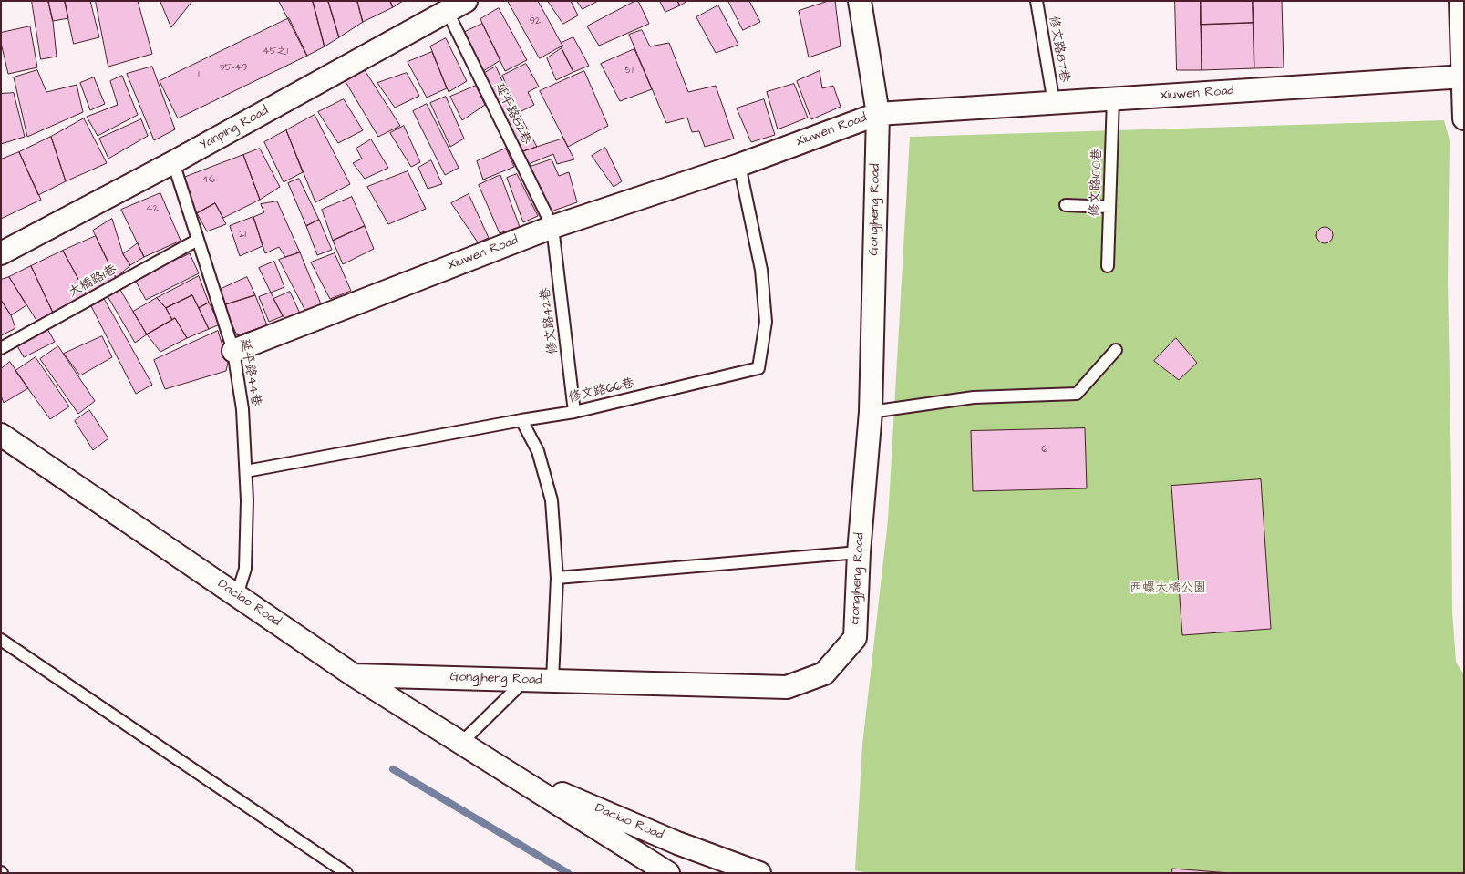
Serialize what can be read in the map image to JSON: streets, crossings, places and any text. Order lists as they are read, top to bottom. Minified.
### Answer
{"streets":{"street":["Xiuwen Road","Yanping Road","Gongjheng Road","Daciao Road"],"lane":["修文路87巷","延平路82巷","修文路100巷","大橋路1巷","修文路42巷","延平路44巷","修文路66巷"]},"crossings":[["修文路87巷","Xiuwen Road"],["Xiuwen Road","延平路82巷"],["Xiuwen Road","修文路100巷"],["Xiuwen Road","Gongjheng Road"],["Xiuwen Road","修文路42巷"],["Xiuwen Road","延平路44巷"],["Xiuwen Road","修文路66巷"],["延平路82巷","Yanping Road"],["延平路82巷","修文路42巷"],["Yanping Road","延平路44巷"],["Gongjheng Road","Daciao Road"],["大橋路1巷","延平路44巷"],["修文路42巷","修文路66巷"],["延平路44巷","修文路66巷"],["延平路44巷","Daciao Road"]],"parks":["西螺大橋公園"],"house_numbers":["92","45之1","35-49","51","1","46","42","21","6"]}
